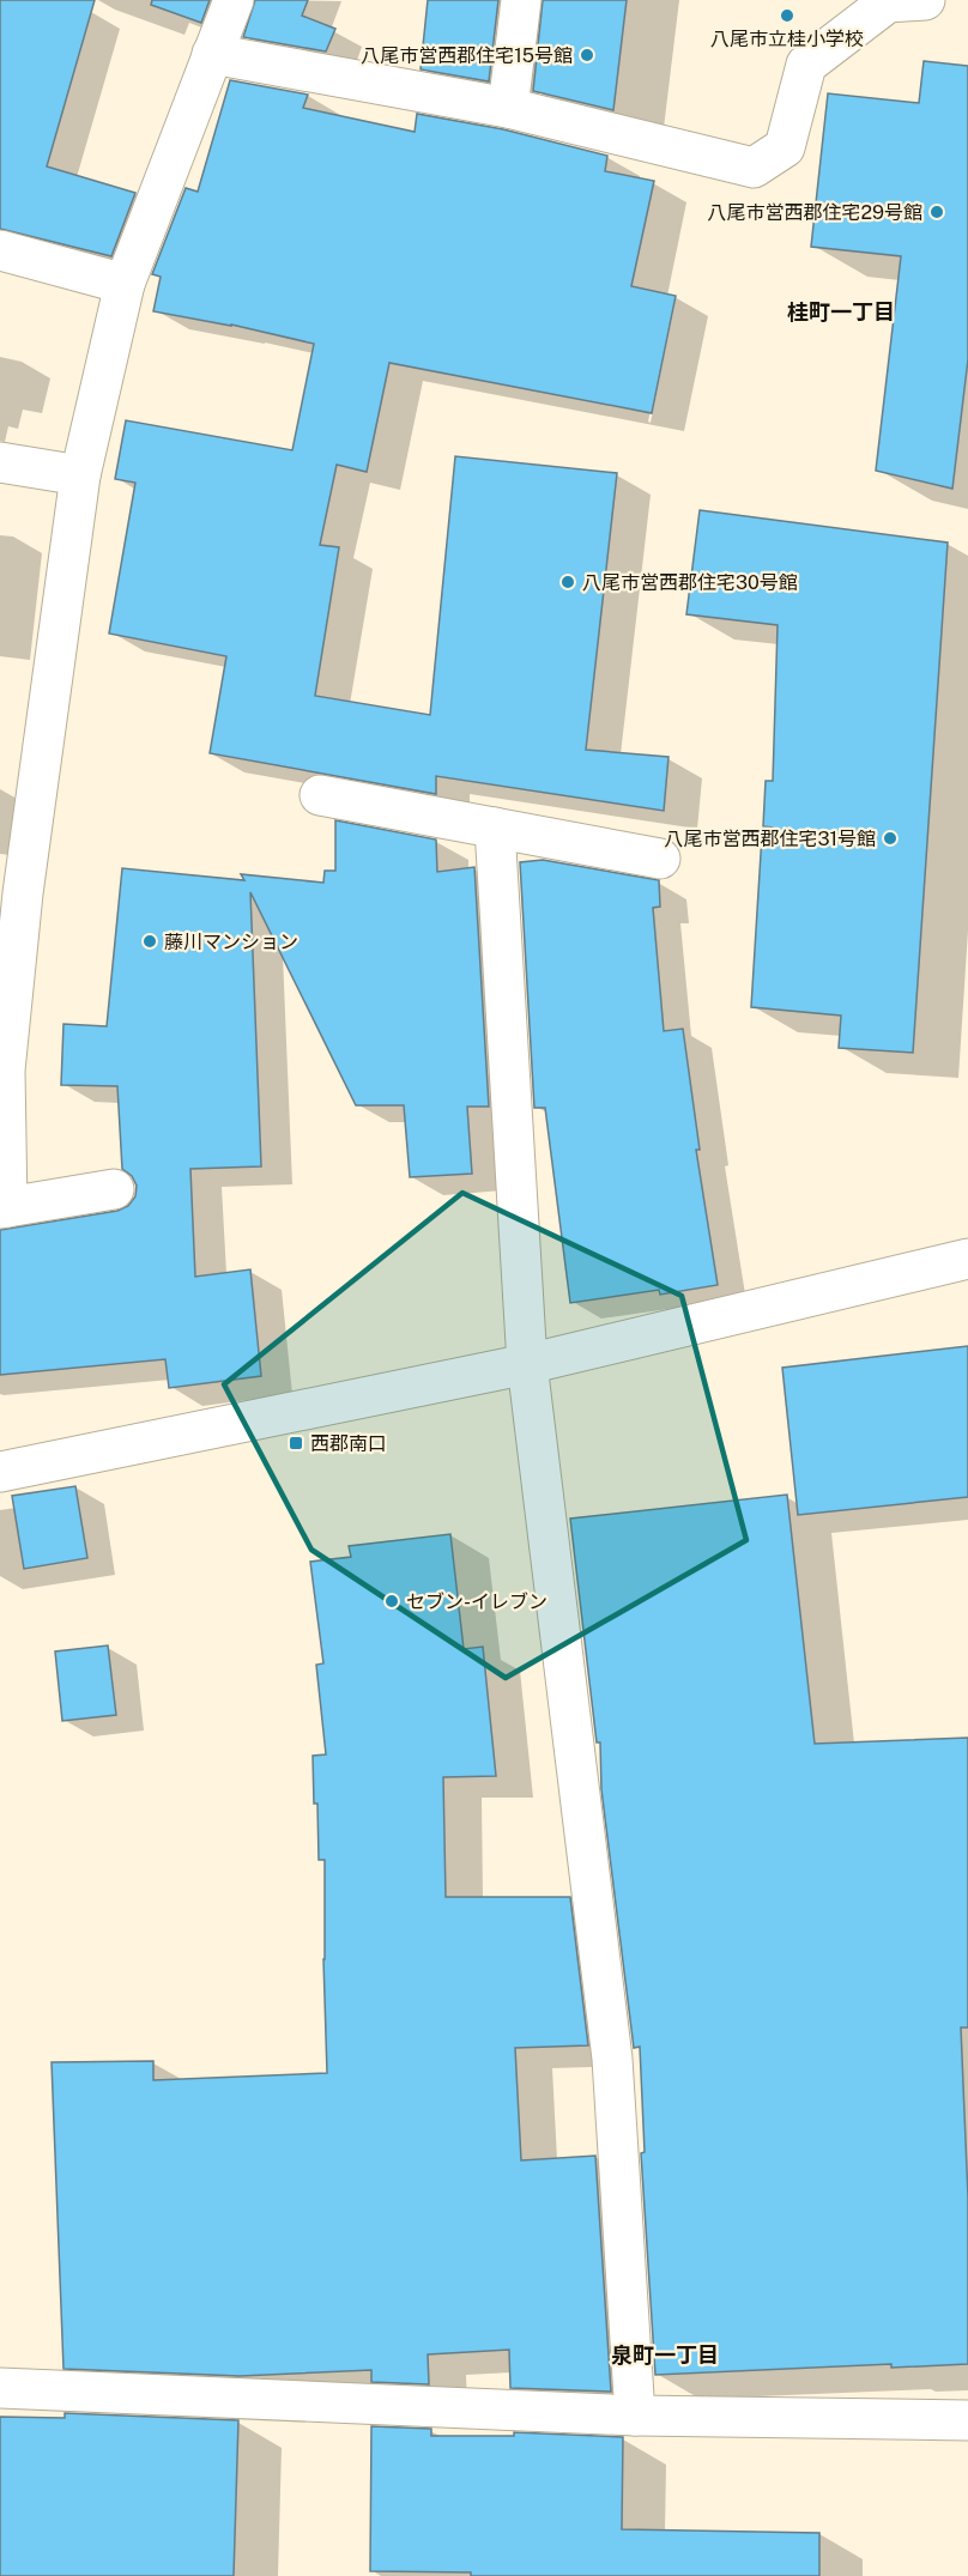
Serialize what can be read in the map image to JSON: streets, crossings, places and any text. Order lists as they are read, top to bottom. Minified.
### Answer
{"districts":["桂町一丁目","泉町一丁目"],"places":{"other":["八尾市立桂小学校","八尾市営西郡住宅15号館","八尾市営西郡住宅29号館","八尾市営西郡住宅30号館","八尾市営西郡住宅31号館","藤川マンション","セブン-イレブン"],"transit":["西郡南口"]}}
